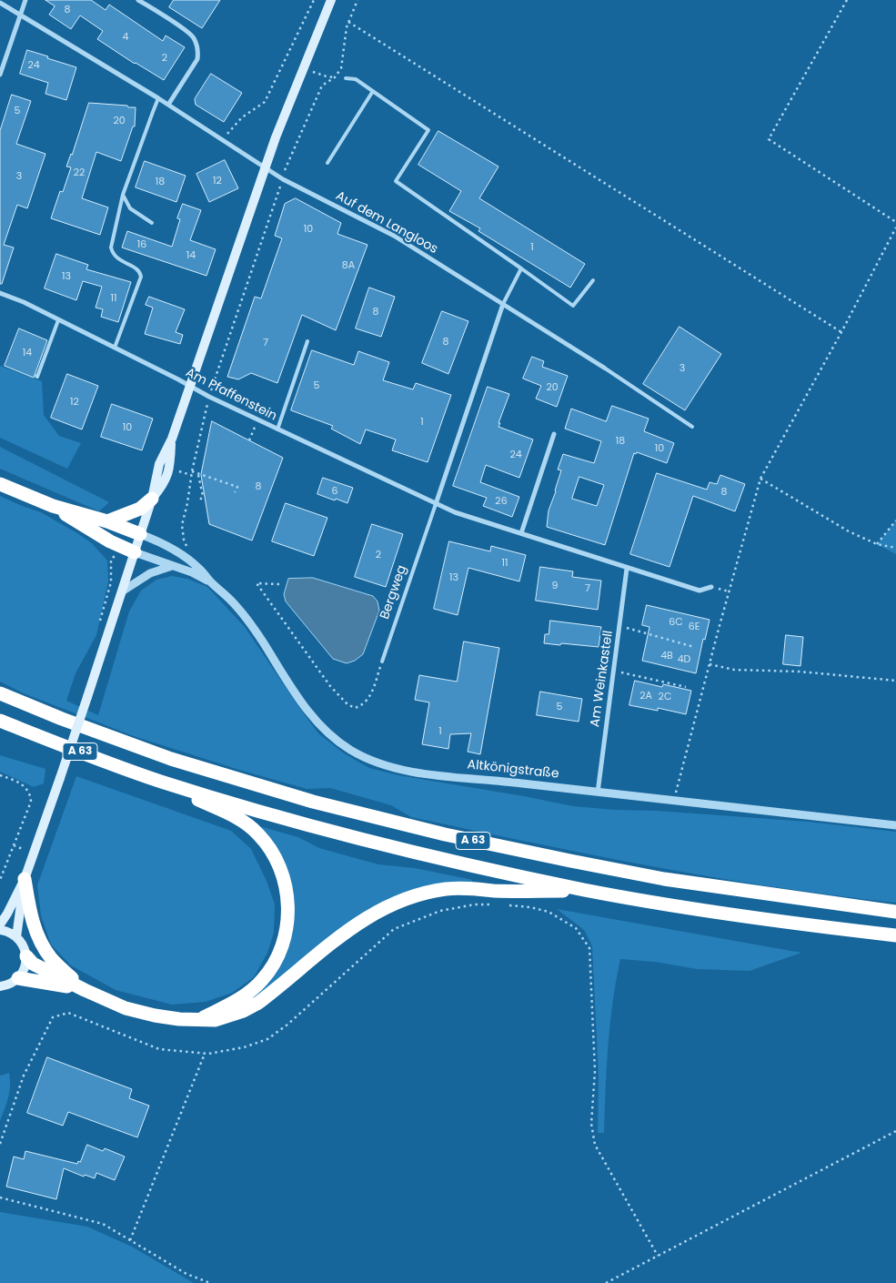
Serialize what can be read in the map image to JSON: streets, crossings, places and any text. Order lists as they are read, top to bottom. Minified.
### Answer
{"streets":{"highway":["A 63"],"street":["Auf dem Langloos","Am Pfaffenstein","Bergweg","Am Weinkastell","Altkönigstraße"]},"crossings":[["Auf dem Langloos","Bergweg"],["Am Pfaffenstein","Bergweg"],["Am Weinkastell","Altkönigstraße"]],"house_numbers":["8","4","2","24","5","20","22","3","12","18","10","16","1","14","8A","13","11","8","8","7","14","3","5","20","12","1","10","18","10","24","8","6","8","26","2","11","13","9","7","6C","6E","4B","4D","2A","2C","5","1"]}
